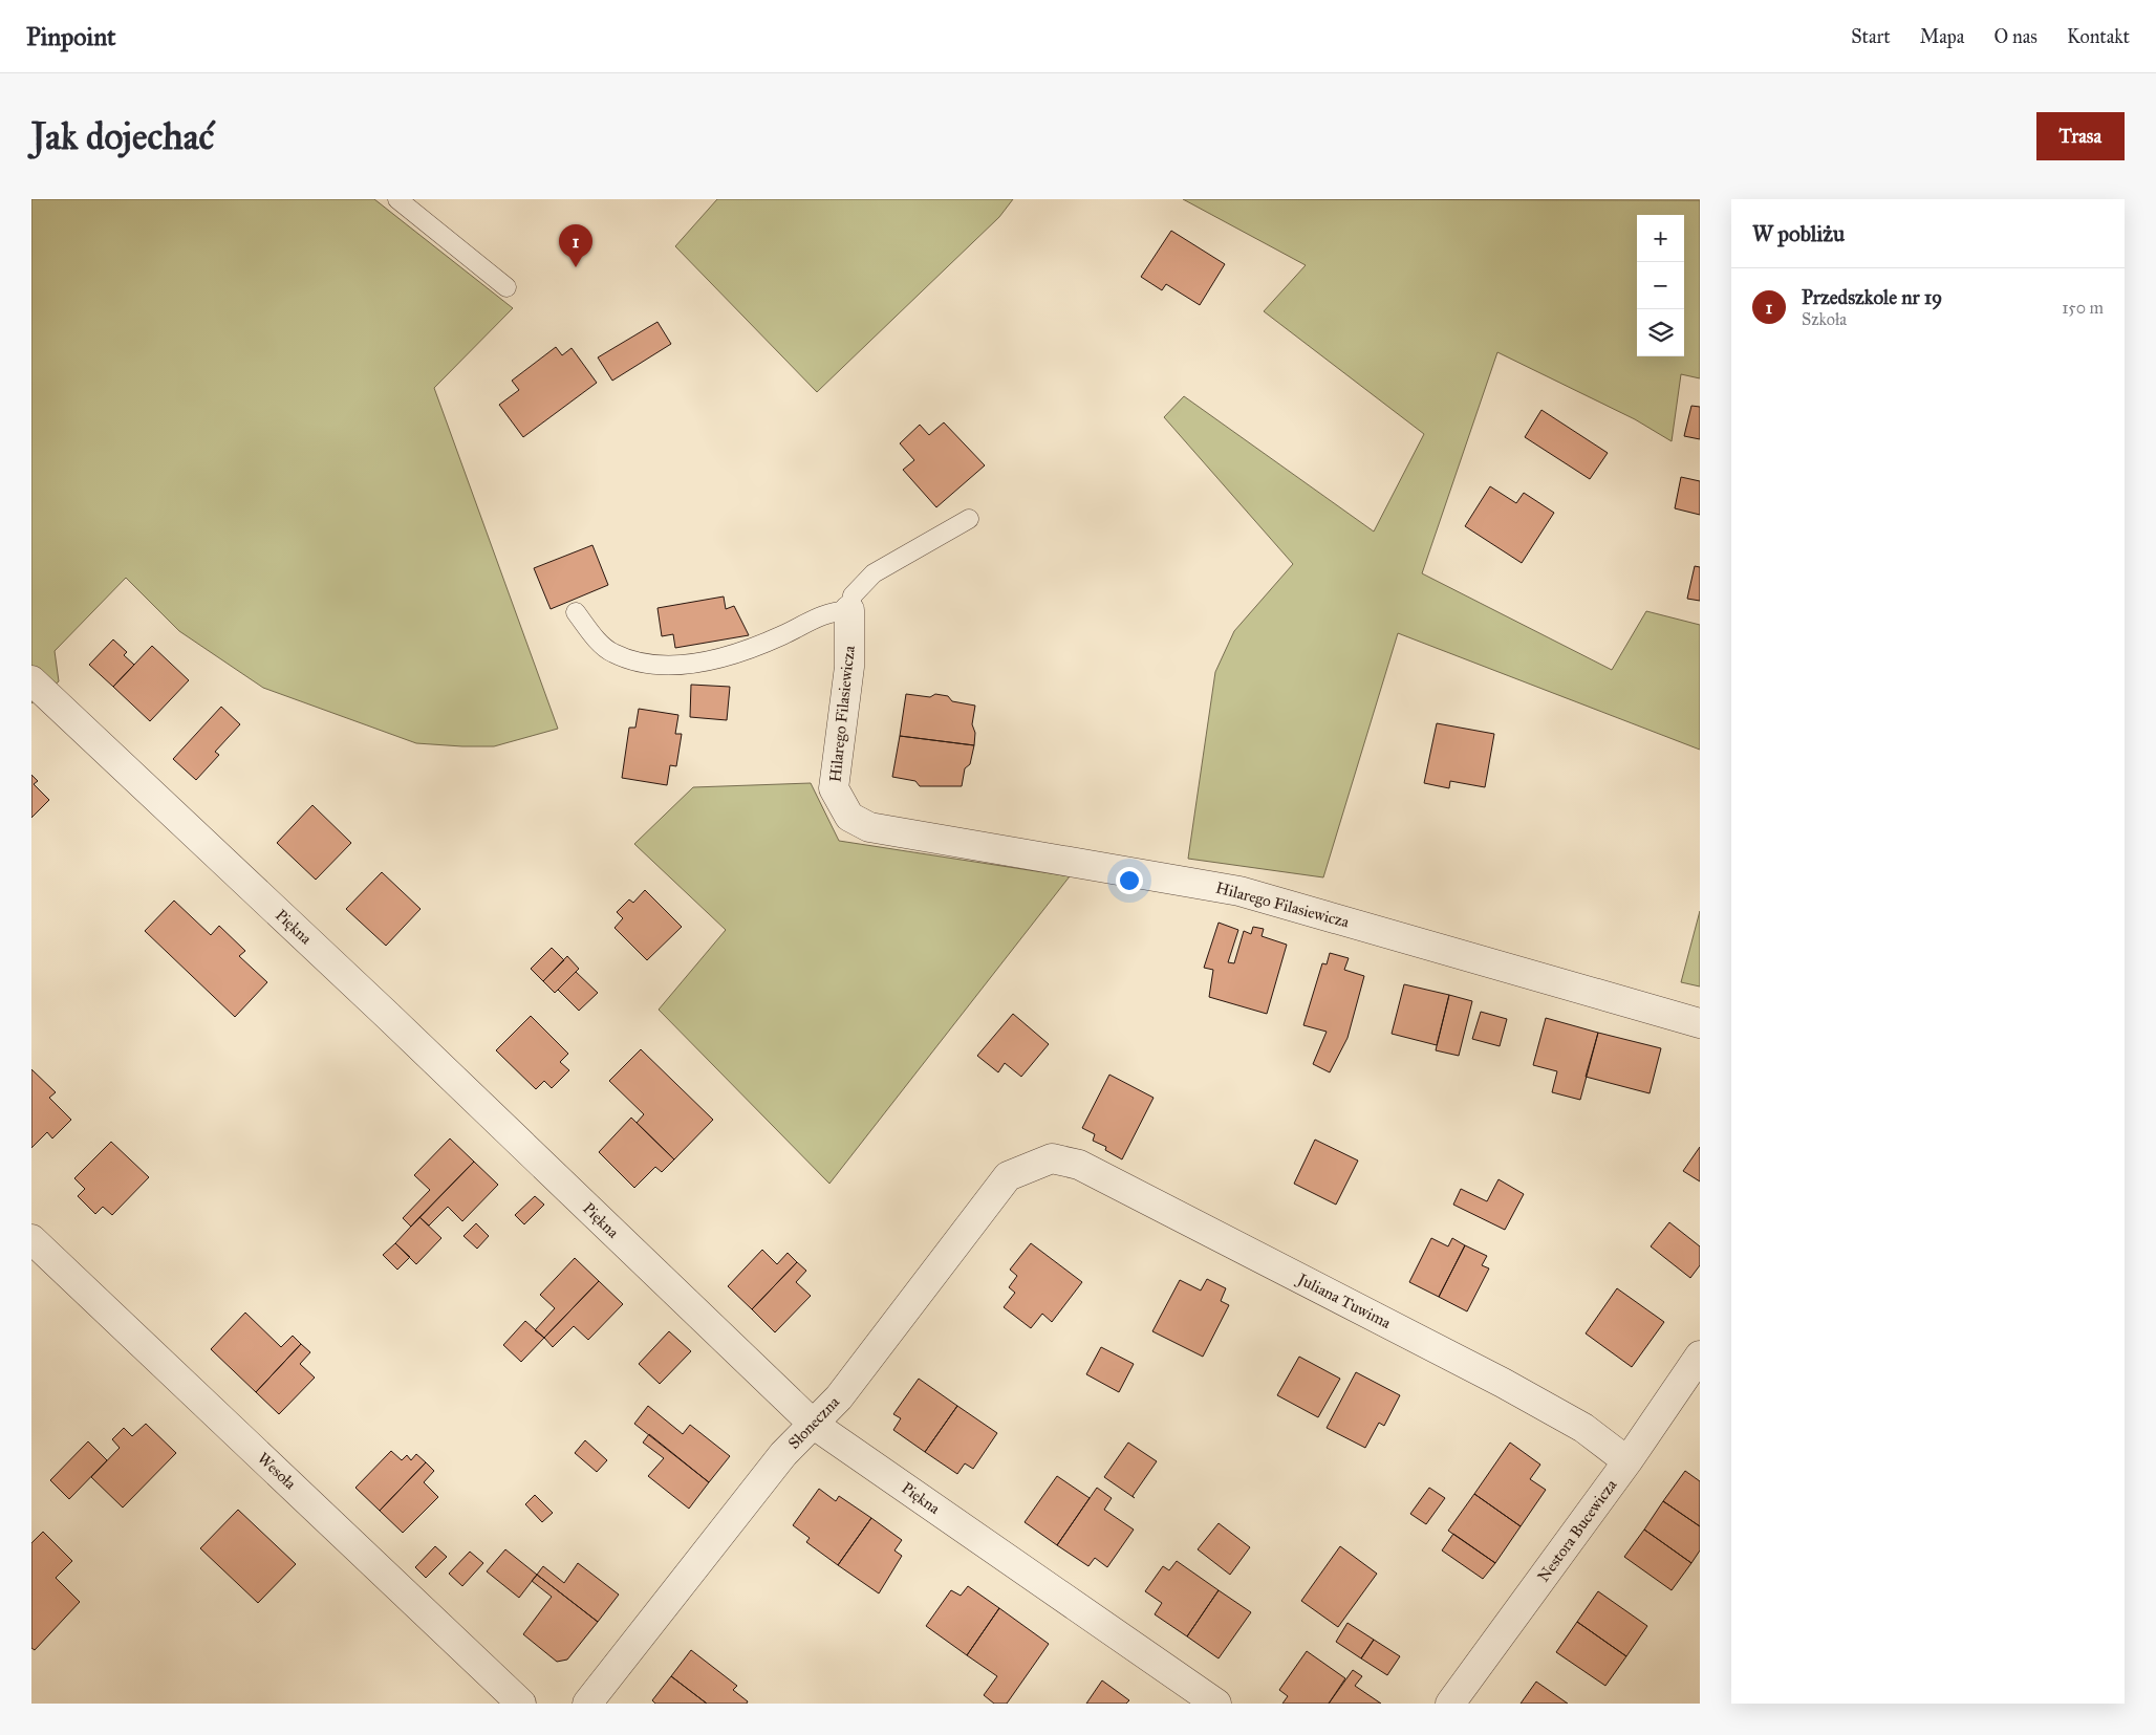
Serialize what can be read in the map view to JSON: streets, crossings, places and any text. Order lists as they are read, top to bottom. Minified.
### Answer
{"streets":{"street":["Hilarego Filasiewicza","Piękna","Juliana Tuwima","Słoneczna","Wesoła","Nestora Bucewicza"]},"crossings":[["Piękna","Słoneczna"],["Juliana Tuwima","Słoneczna"],["Juliana Tuwima","Nestora Bucewicza"]],"page":{"header":"Pinpoint","nav":["Start","Mapa","O nas","Kontakt"],"buttons":"Trasa","title":"Jak dojechać","heading":"W pobliżu","map_buttons":["+","−"],"pins":"1","list":[{"mark":"1","name":"Przedszkole nr 19","note":"Szkoła","value":"150 m"}]}}
